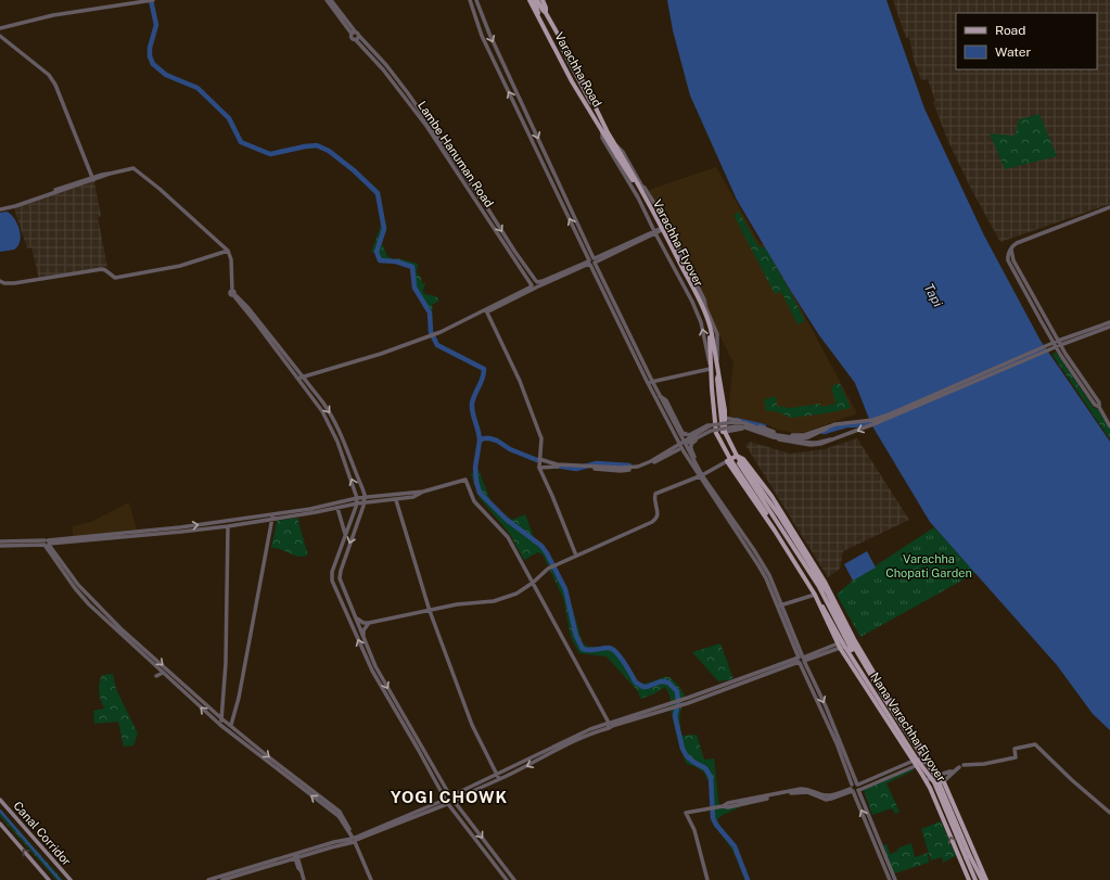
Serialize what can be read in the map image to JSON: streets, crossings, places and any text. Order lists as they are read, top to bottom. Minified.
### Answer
{"streets":{"main road":["Varachha Road","Varachha Flyover","Nana Varachha Flyover","Canal Corridor"],"street":["Lambe Hanuman Road"]},"crossings":[["Varachha Road","Varachha Flyover"]],"districts":["YOGI CHOWK"],"water":["Tapi"],"parks":["Varachha Chopati Garden"],"legend":["Road","Water"]}
